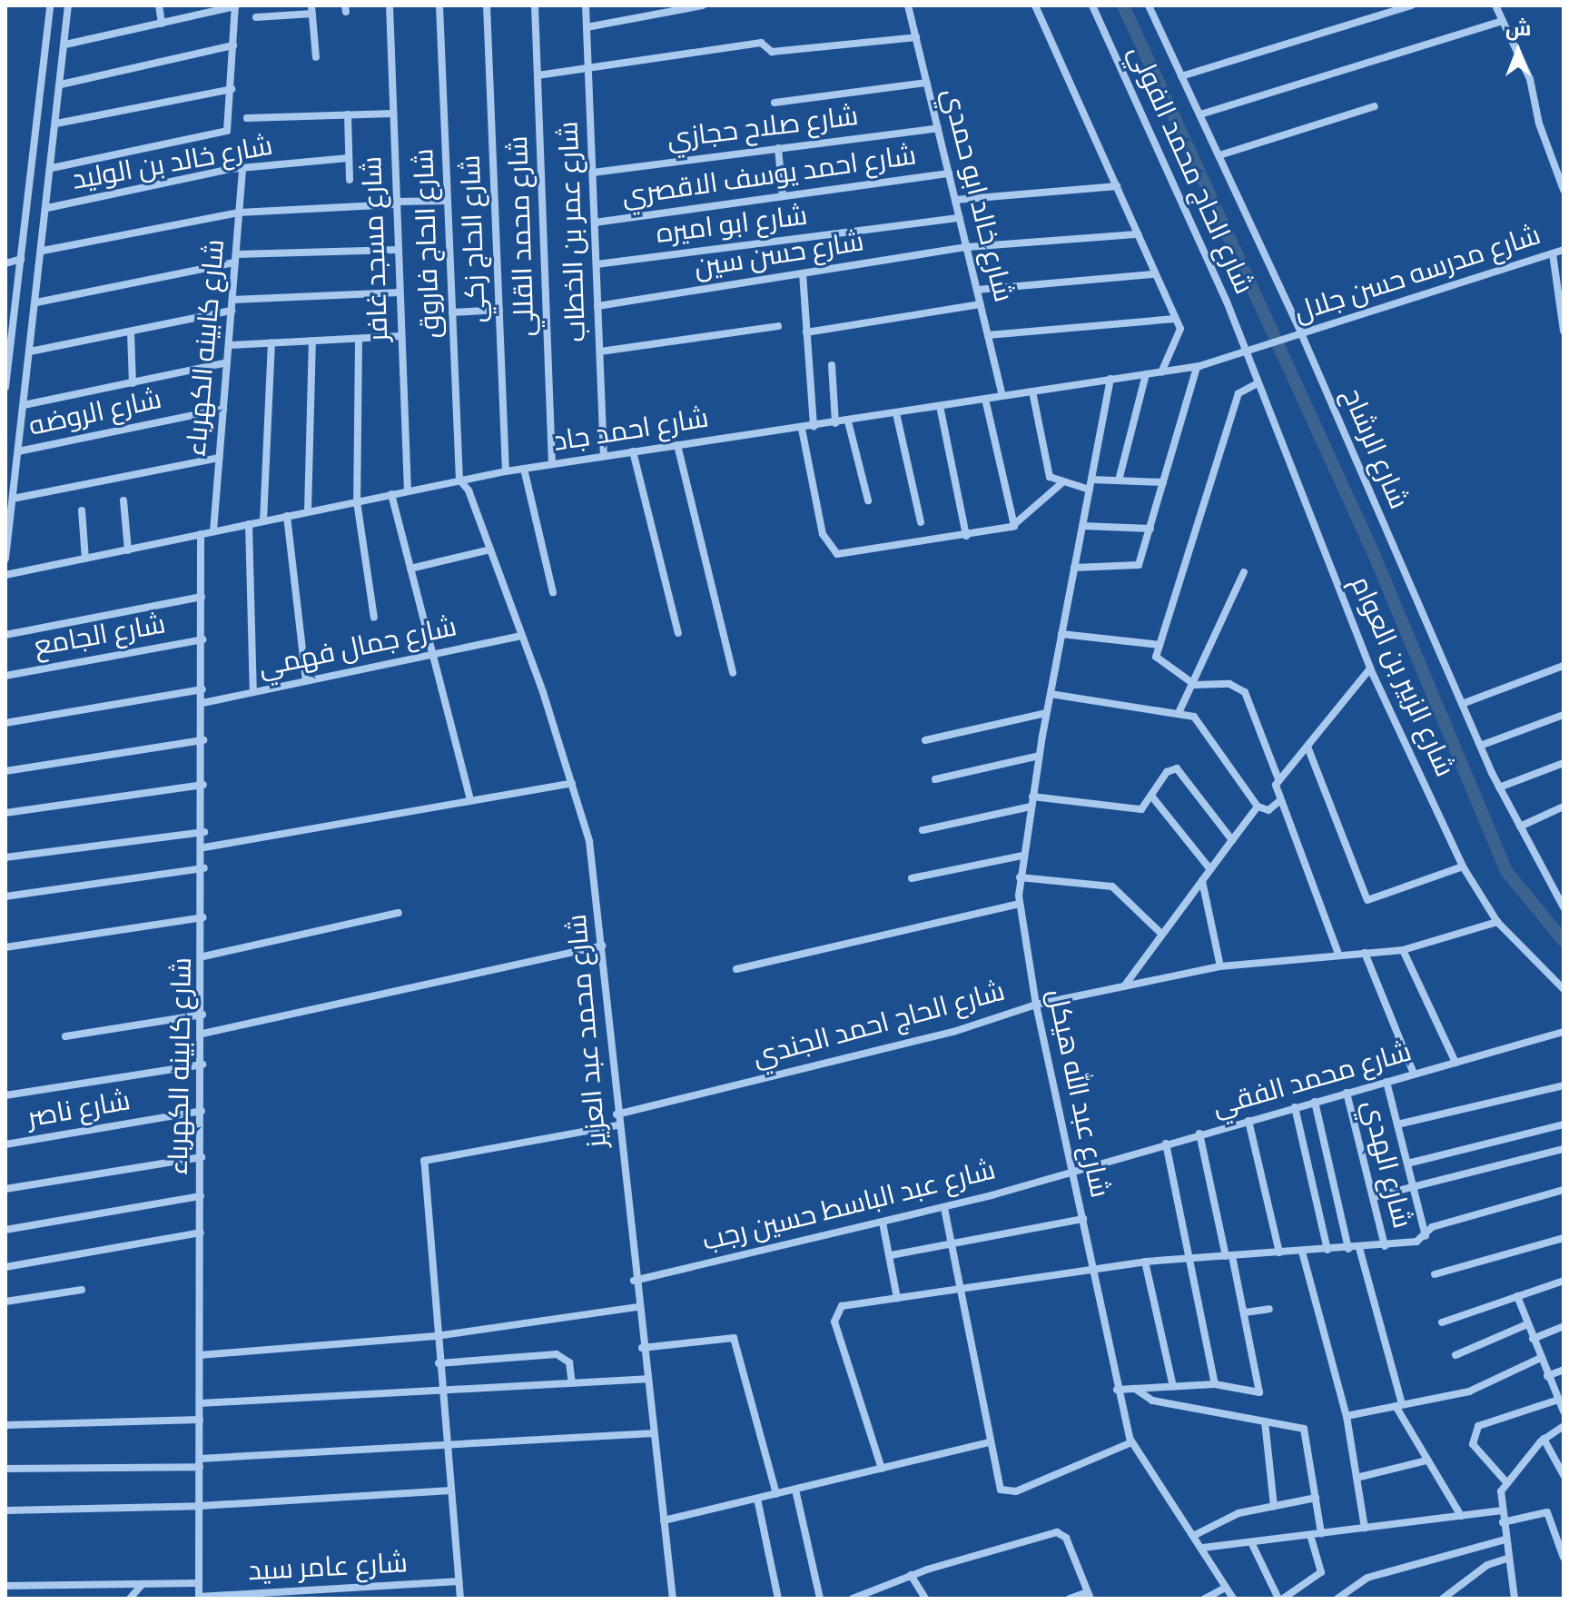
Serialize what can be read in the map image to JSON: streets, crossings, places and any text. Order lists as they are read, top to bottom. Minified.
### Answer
{"streets":{"street":["شارع صلاح حجازي","شارع خالد بن الوليد","شارع الحاج محمد الفولي","شارع احمد يوسف الاقصري","شارع خالد ابو حمدي","شارع ابو اميره","شارع عمر بن الخطاب","شارع محمد القللي","شارع الحاج زكي","شارع الحاج فاروق","شارع مسجد غافر","شارع حسن سين","شارع مدرسه حسن جلال","شارع كابينه الكهرباء","شارع الروضه","شارع احمد جاد","شارع الرشاح","شارع الجامع","شارع جمال فهمي","شارع الزبير بن العوام","شارع الحاج احمد الجندي","شارع محمد عبد العزيز","شارع محمد الفقي","شارع عبد الله هيكل","شارع ناصر","شارع الهدي","شارع عبد الباسط حسين رجب","شارع عامر سيد"]},"crossings":[["شارع صلاح حجازي","شارع خالد ابو حمدي"],["شارع صلاح حجازي","شارع عمر بن الخطاب"],["شارع خالد بن الوليد","شارع كابينه الكهرباء"],["شارع الحاج محمد الفولي","شارع احمد جاد"],["شارع الحاج محمد الفولي","شارع الزبير بن العوام"],["شارع احمد يوسف الاقصري","شارع خالد ابو حمدي"],["شارع احمد يوسف الاقصري","شارع عمر بن الخطاب"],["شارع خالد ابو حمدي","شارع ابو اميره"],["شارع خالد ابو حمدي","شارع حسن سين"],["شارع خالد ابو حمدي","شارع احمد جاد"],["شارع ابو اميره","شارع عمر بن الخطاب"],["شارع عمر بن الخطاب","شارع حسن سين"],["شارع عمر بن الخطاب","شارع احمد جاد"],["شارع محمد القللي","شارع احمد جاد"],["شارع الحاج زكي","شارع احمد جاد"],["شارع الحاج فاروق","شارع احمد جاد"],["شارع الحاج فاروق","شارع محمد عبد العزيز"],["شارع مسجد غافر","شارع احمد جاد"],["شارع مدرسه حسن جلال","شارع احمد جاد"],["شارع مدرسه حسن جلال","شارع الرشاح"],["شارع كابينه الكهرباء","شارع الروضه"],["شارع كابينه الكهرباء","شارع احمد جاد"],["شارع كابينه الكهرباء","شارع الجامع"],["شارع كابينه الكهرباء","شارع جمال فهمي"],["شارع كابينه الكهرباء","شارع ناصر"],["شارع كابينه الكهرباء","شارع عامر سيد"],["شارع احمد جاد","شارع الزبير بن العوام"],["شارع احمد جاد","شارع محمد عبد العزيز"],["شارع احمد جاد","شارع عبد الله هيكل"],["شارع جمال فهمي","شارع محمد عبد العزيز"],["شارع الزبير بن العوام","شارع الحاج احمد الجندي"],["شارع الحاج احمد الجندي","شارع محمد عبد العزيز"],["شارع الحاج احمد الجندي","شارع عبد الله هيكل"],["شارع محمد عبد العزيز","شارع عبد الباسط حسين رجب"],["شارع محمد الفقي","شارع عبد الله هيكل"],["شارع محمد الفقي","شارع الهدي"],["شارع محمد الفقي","شارع عبد الباسط حسين رجب"],["شارع عبد الله هيكل","شارع عبد الباسط حسين رجب"]],"north":"top"}
